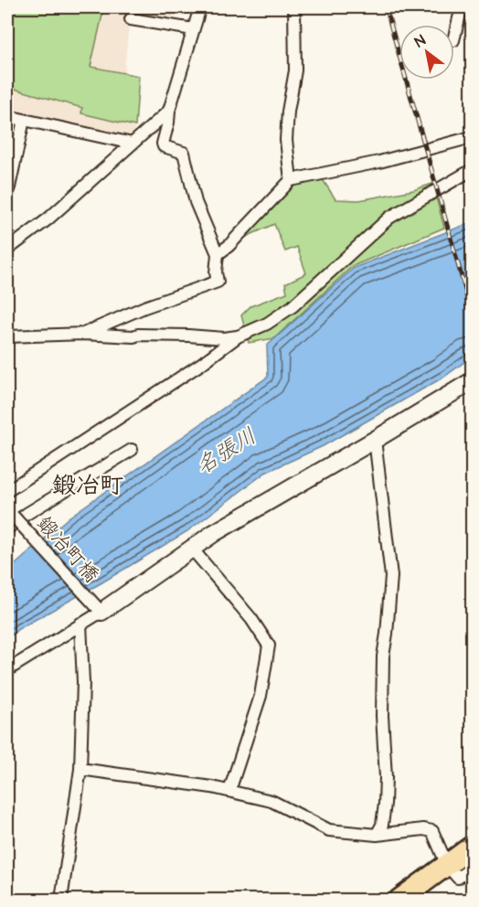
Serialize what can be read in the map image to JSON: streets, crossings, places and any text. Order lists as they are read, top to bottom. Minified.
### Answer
{"streets":{"street":["鍛冶町橋"]},"districts":["鍛冶町"],"water":["名張川"],"north":"top left"}
